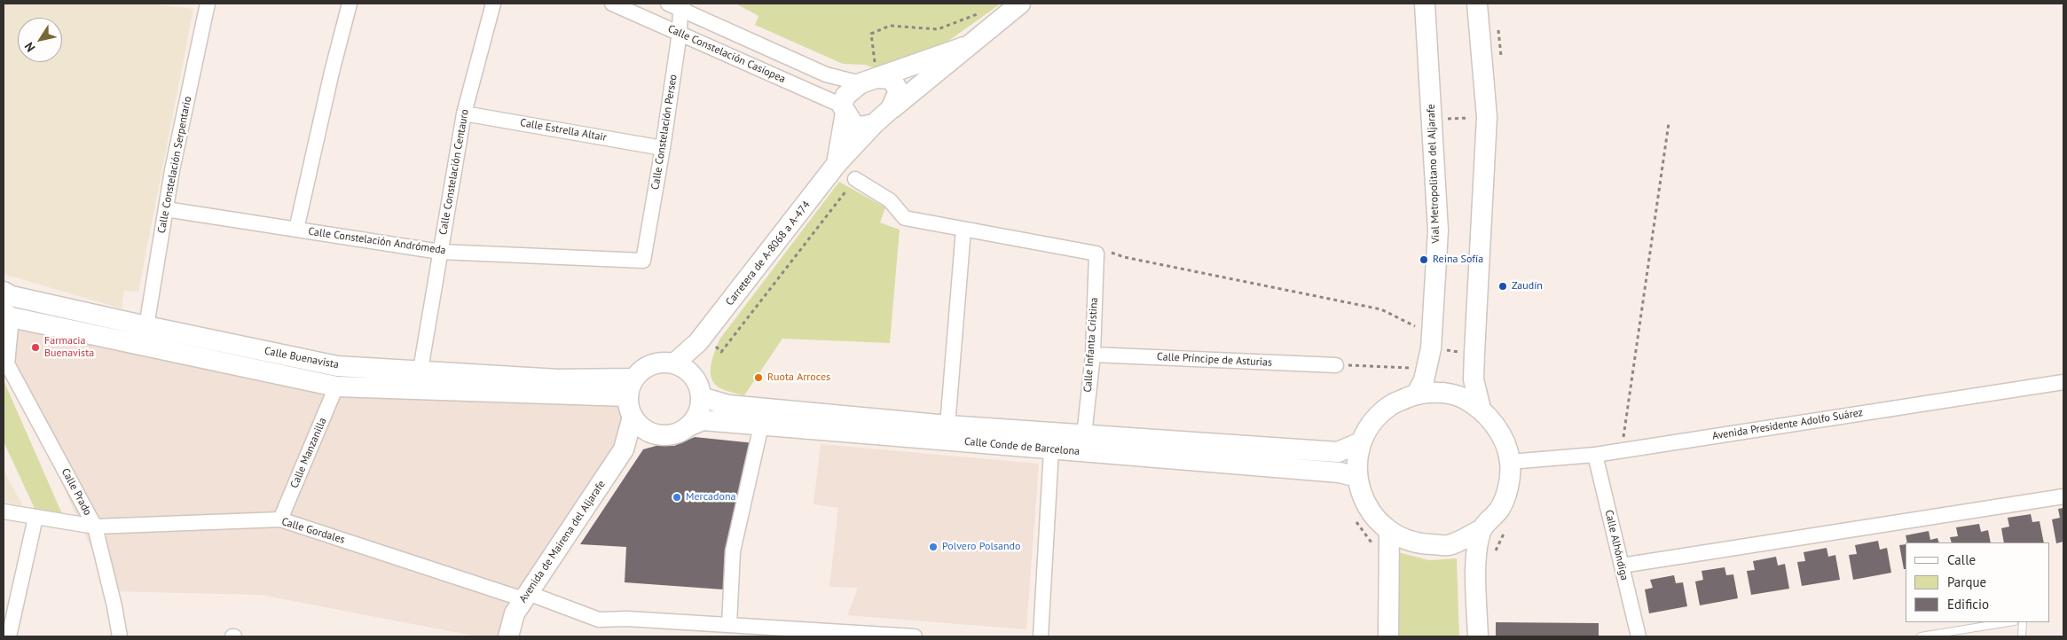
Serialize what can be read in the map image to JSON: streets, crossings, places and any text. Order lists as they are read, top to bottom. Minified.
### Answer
{"streets":{"main road":["Vial Metropolitano del Aljarafe","Carretera de A-8068 a A-474","Calle Buenavista","Calle Conde de Barcelona","Avenida de Mairena del Aljarafe"],"street":["Calle Constelación Casiopea","Calle Estrella Altair","Calle Constelación Perseo","Calle Constelación Serpentario","Calle Constelación Centauro","Calle Constelación Andrómeda","Calle Infanta Cristina","Calle Príncipe de Asturias","Avenida Presidente Adolfo Suárez","Calle Manzanilla","Calle Prado","Calle Gordales","Calle Alhóndiga"]},"crossings":[["Calle Constelación Casiopea","Calle Constelación Perseo"],["Calle Constelación Casiopea","Carretera de A-8068 a A-474"],["Calle Estrella Altair","Calle Constelación Perseo"],["Calle Estrella Altair","Calle Constelación Centauro"],["Calle Constelación Perseo","Calle Constelación Andrómeda"],["Calle Constelación Serpentario","Calle Constelación Andrómeda"],["Calle Constelación Serpentario","Calle Buenavista"],["Calle Constelación Centauro","Calle Constelación Andrómeda"],["Calle Constelación Centauro","Calle Buenavista"],["Vial Metropolitano del Aljarafe","Avenida Presidente Adolfo Suárez"],["Vial Metropolitano del Aljarafe","Calle Conde de Barcelona"],["Carretera de A-8068 a A-474","Calle Buenavista"],["Carretera de A-8068 a A-474","Calle Conde de Barcelona"],["Calle Infanta Cristina","Calle Príncipe de Asturias"],["Calle Infanta Cristina","Calle Conde de Barcelona"],["Calle Buenavista","Calle Conde de Barcelona"],["Calle Buenavista","Calle Manzanilla"],["Avenida Presidente Adolfo Suárez","Calle Conde de Barcelona"],["Avenida Presidente Adolfo Suárez","Calle Alhóndiga"],["Calle Manzanilla","Calle Gordales"],["Calle Prado","Calle Gordales"],["Calle Gordales","Avenida de Mairena del Aljarafe"]],"places":["Reina Sofía","Zaudín","Farmacia Buenavista","Ruota Arroces","Mercadona","Polvero Polsando"],"legend":["Calle","Parque","Edificio"],"north":"bottom left"}
